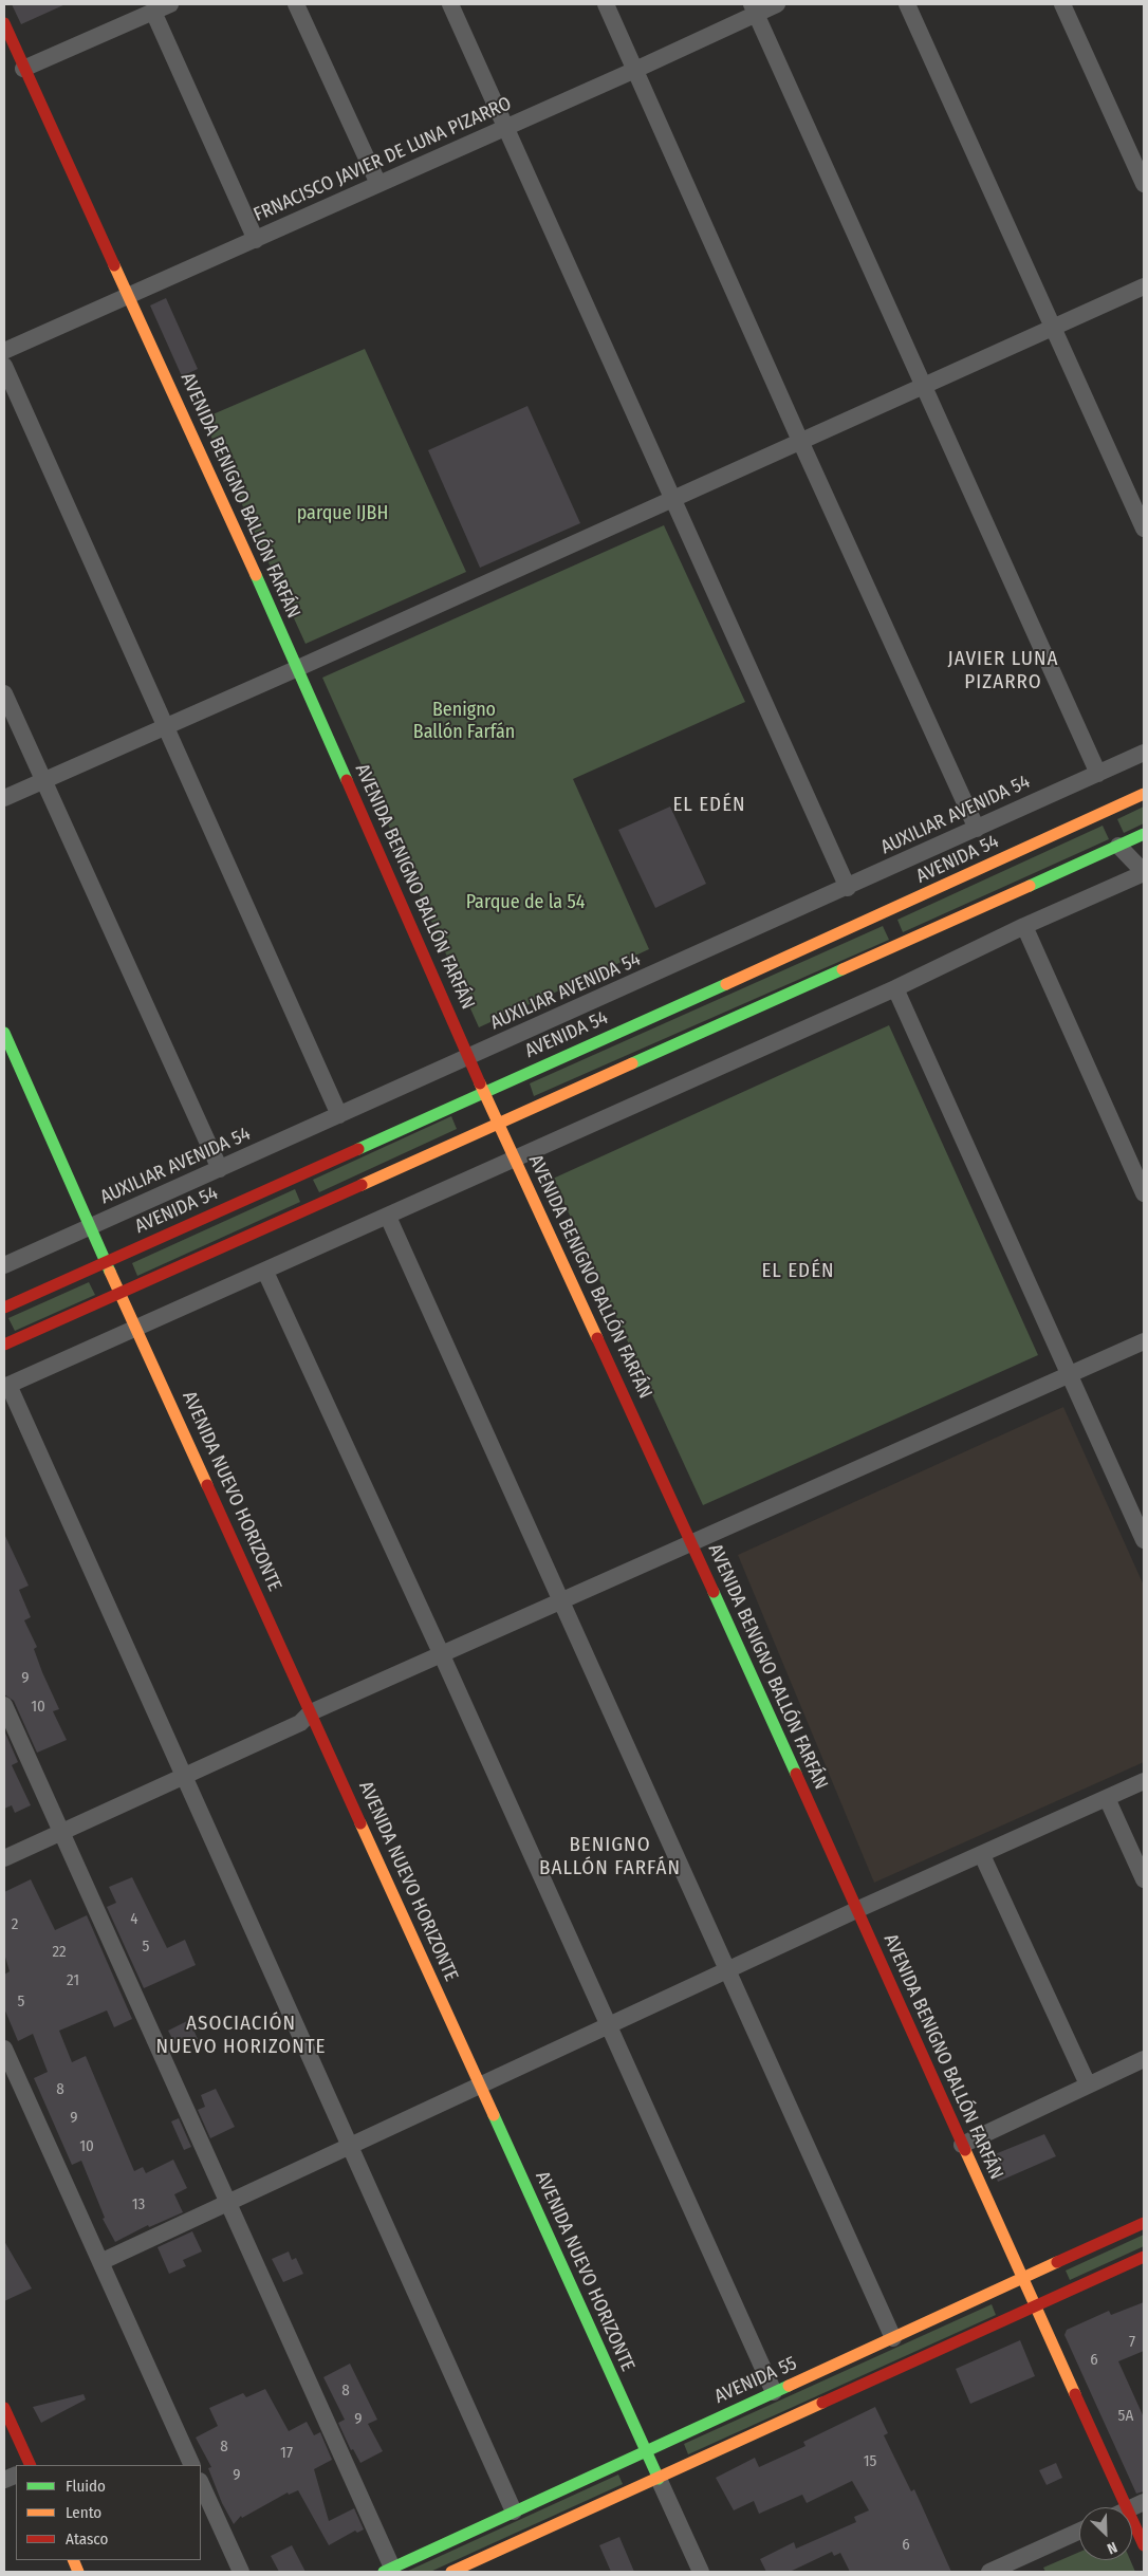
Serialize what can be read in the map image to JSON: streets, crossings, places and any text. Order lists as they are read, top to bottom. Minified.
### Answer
{"streets":{"street":["FRNACISCO JAVIER DE LUNA PIZARRO","AVENIDA BENIGNO BALLÓN FARFÁN","AUXILIAR AVENIDA 54","AVENIDA 54","AVENIDA NUEVO HORIZONTE","AVENIDA 55"]},"crossings":[["FRNACISCO JAVIER DE LUNA PIZARRO","AVENIDA BENIGNO BALLÓN FARFÁN"],["AVENIDA BENIGNO BALLÓN FARFÁN","AUXILIAR AVENIDA 54"],["AVENIDA BENIGNO BALLÓN FARFÁN","AVENIDA 54"],["AVENIDA BENIGNO BALLÓN FARFÁN","AVENIDA 55"],["AUXILIAR AVENIDA 54","AVENIDA NUEVO HORIZONTE"],["AVENIDA 54","AVENIDA NUEVO HORIZONTE"],["AVENIDA NUEVO HORIZONTE","AVENIDA 55"]],"districts":["JAVIER LUNA PIZARRO","EL EDÉN","EL EDÉN","BENIGNO BALLÓN FARFÁN","ASOCIACIÓN NUEVO HORIZONTE"],"parks":["parque IJBH","Benigno Ballón Farfán","Parque de la 54"],"house_numbers":["9","10","4","2","5","22","21","5","8","9","10","13","7","6","8","5A","9","8","17","15","9","6"],"legend":["Fluido","Lento","Atasco"],"north":"bottom right"}
